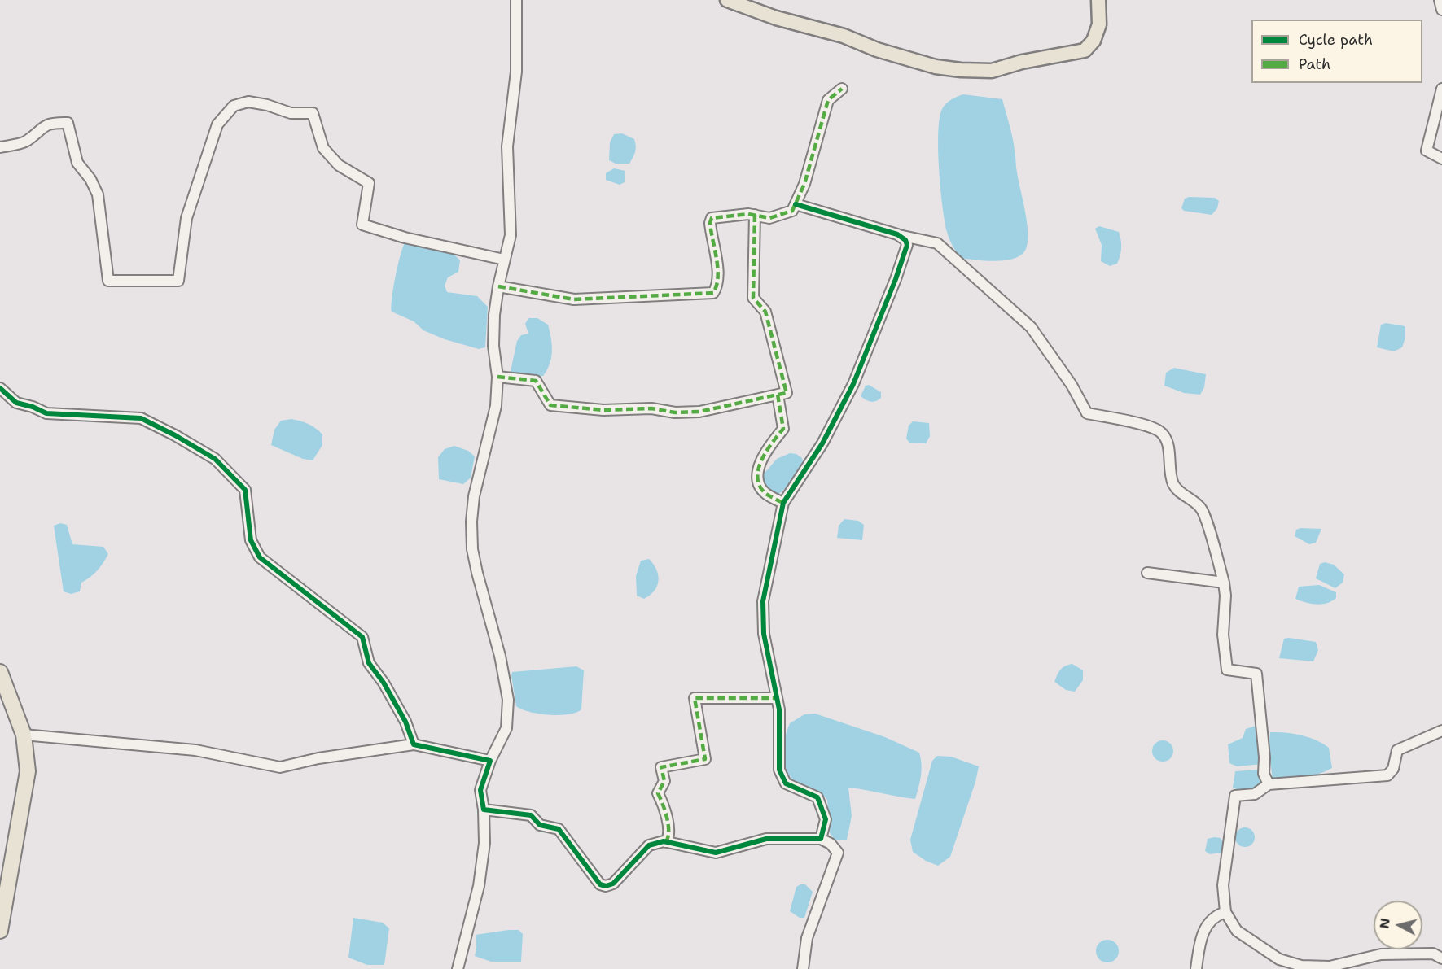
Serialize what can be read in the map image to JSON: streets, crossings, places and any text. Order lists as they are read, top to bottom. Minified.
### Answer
{"legend":["Cycle path","Path"],"north":"left"}
